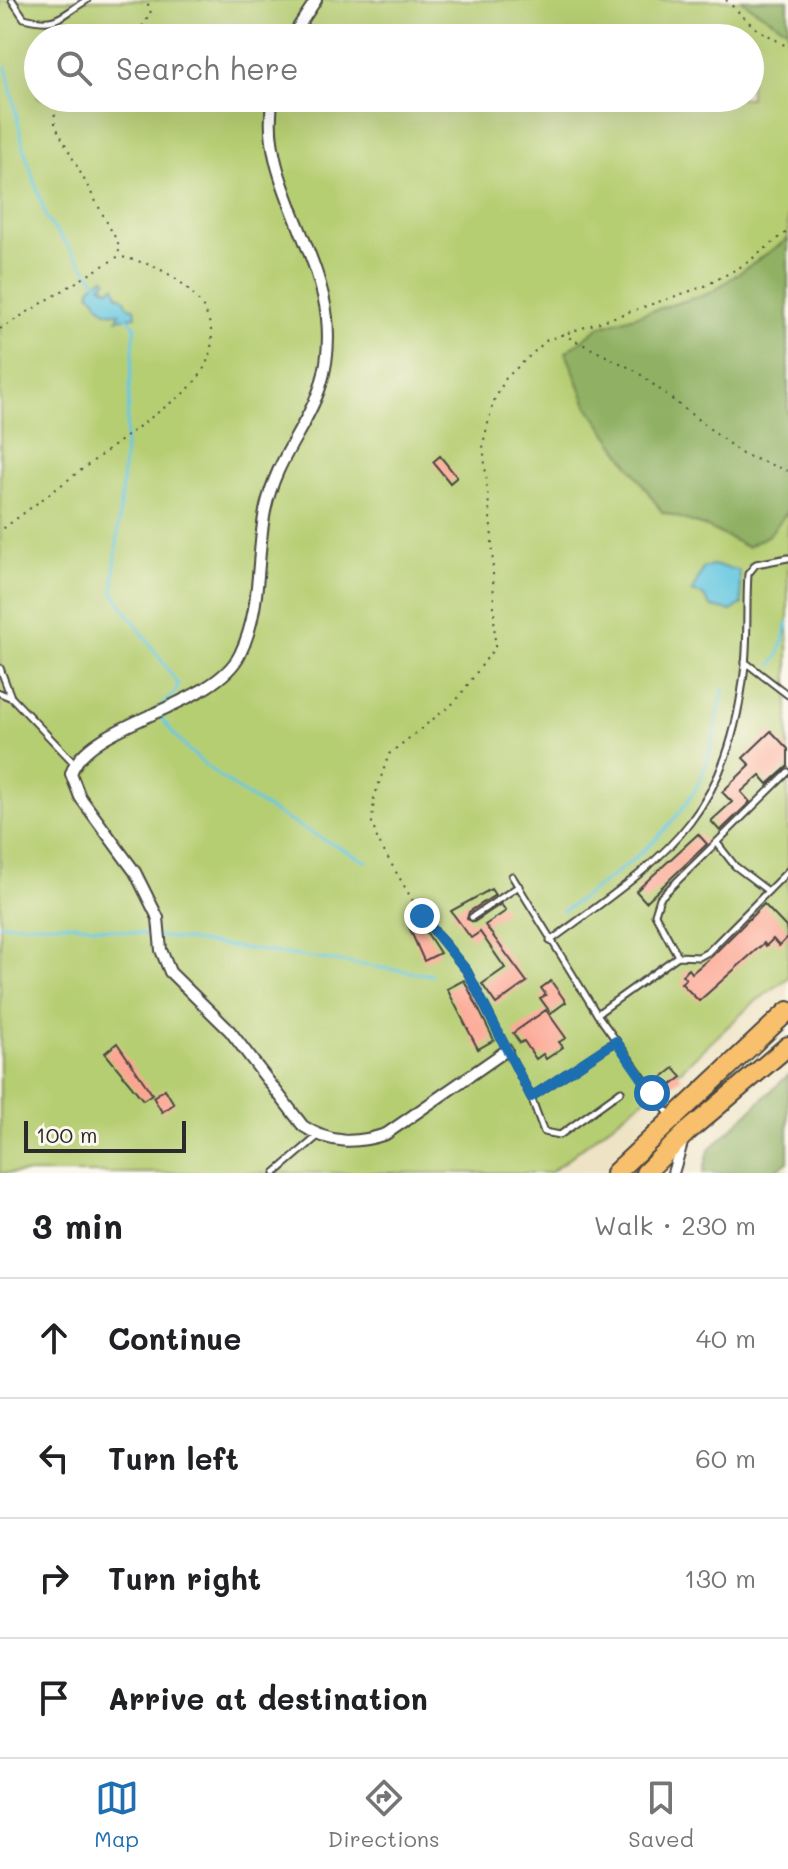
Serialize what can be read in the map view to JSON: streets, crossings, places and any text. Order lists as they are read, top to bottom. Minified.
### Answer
{"scale_bar":"100 m","page":{"search":"Search here","scale":"100 m","heading":["3 min","Walk · 230 m"],"list":[["Continue","40 m"],["Turn left","60 m"],["Turn right","130 m"],"Arrive at destination"],"nav":["Map","Directions","Saved"]}}
